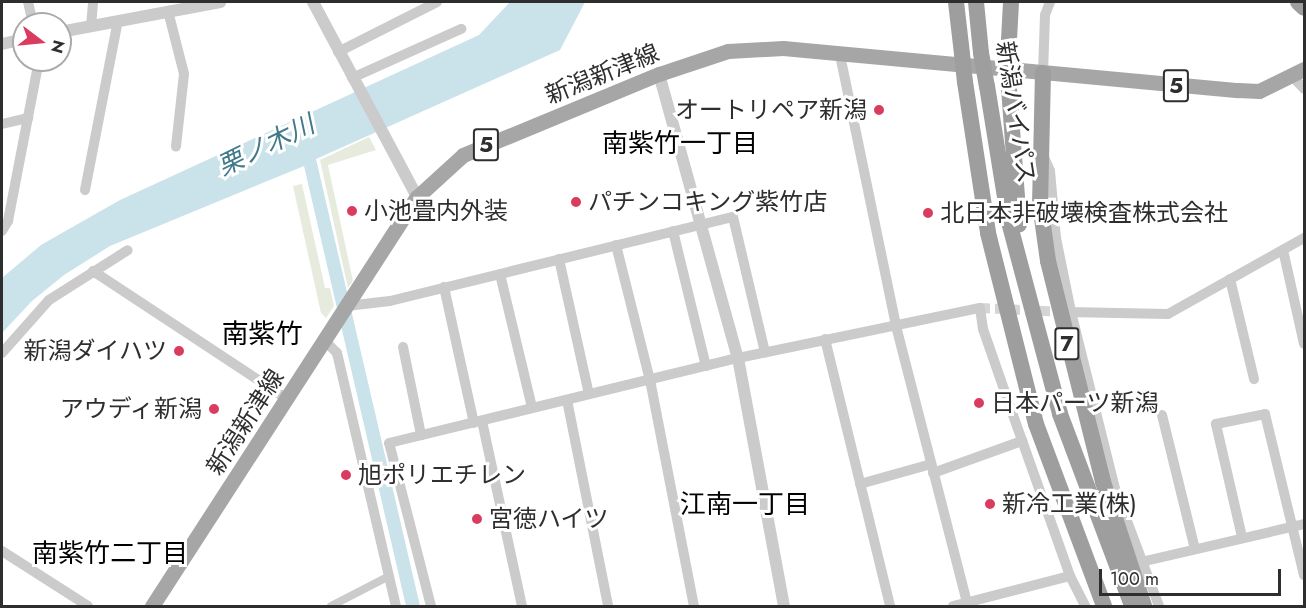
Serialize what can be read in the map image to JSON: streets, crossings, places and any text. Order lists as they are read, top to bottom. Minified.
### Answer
{"streets":{"highway":["新潟バイパス","7"],"main road":["新潟新津線","5"]},"crossings":[["新潟新津線","7"],["新潟バイパス","7"]],"districts":["南紫竹一丁目","南紫竹","江南一丁目","南紫竹二丁目"],"water":["栗ノ木川"],"places":["オートリペア新潟","パチンコキング紫竹店","小池畳内外装","北日本非破壊検査株式会社","新潟ダイハツ","日本パーツ新潟","アウディ新潟","旭ポリエチレン","新冷工業(株)","宮徳ハイツ"],"scale_bar":"100 m","north":"right"}
